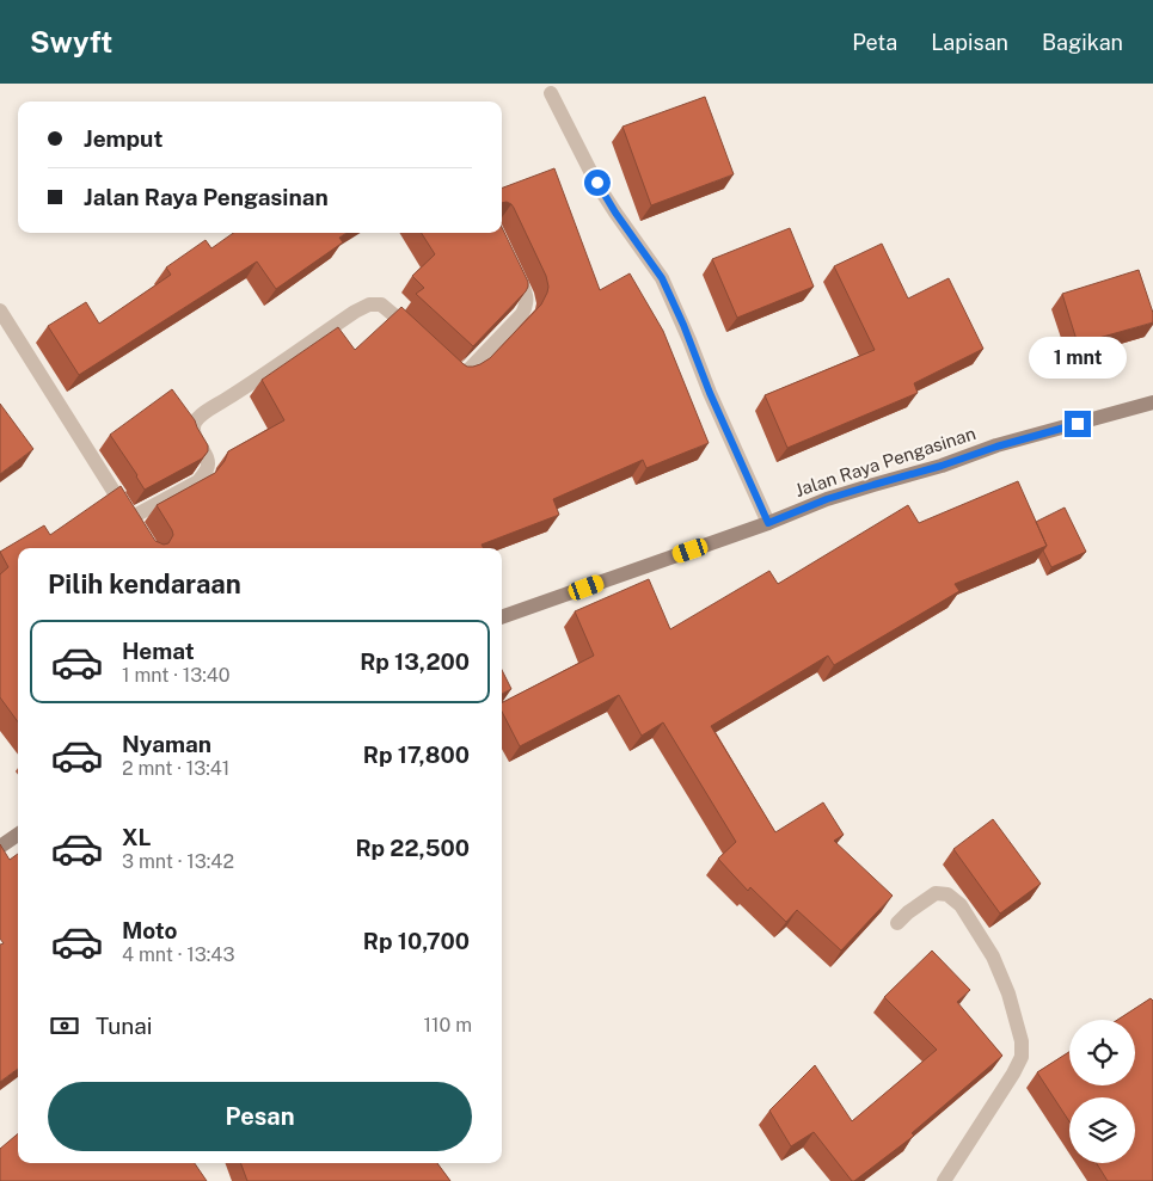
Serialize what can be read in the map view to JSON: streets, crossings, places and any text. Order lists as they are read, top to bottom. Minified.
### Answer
{"streets":{"main road":["Jalan Raya Pengasinan"]},"page":{"header":"Swyft","nav":["Peta","Lapisan","Bagikan"],"banner":["Jemput","Jalan Raya Pengasinan"],"bubble":"1 mnt","heading":"Pilih kendaraan","list":[{"name":"Hemat","note":"1 mnt · 13:40","value":"Rp 13,200"},{"name":"Nyaman","note":"2 mnt · 13:41","value":"Rp 17,800"},{"name":"XL","note":"3 mnt · 13:42","value":"Rp 22,500"},{"name":"Moto","note":"4 mnt · 13:43","value":"Rp 10,700"}],"pay":["Tunai","110 m"],"buttons":"Pesan"}}
